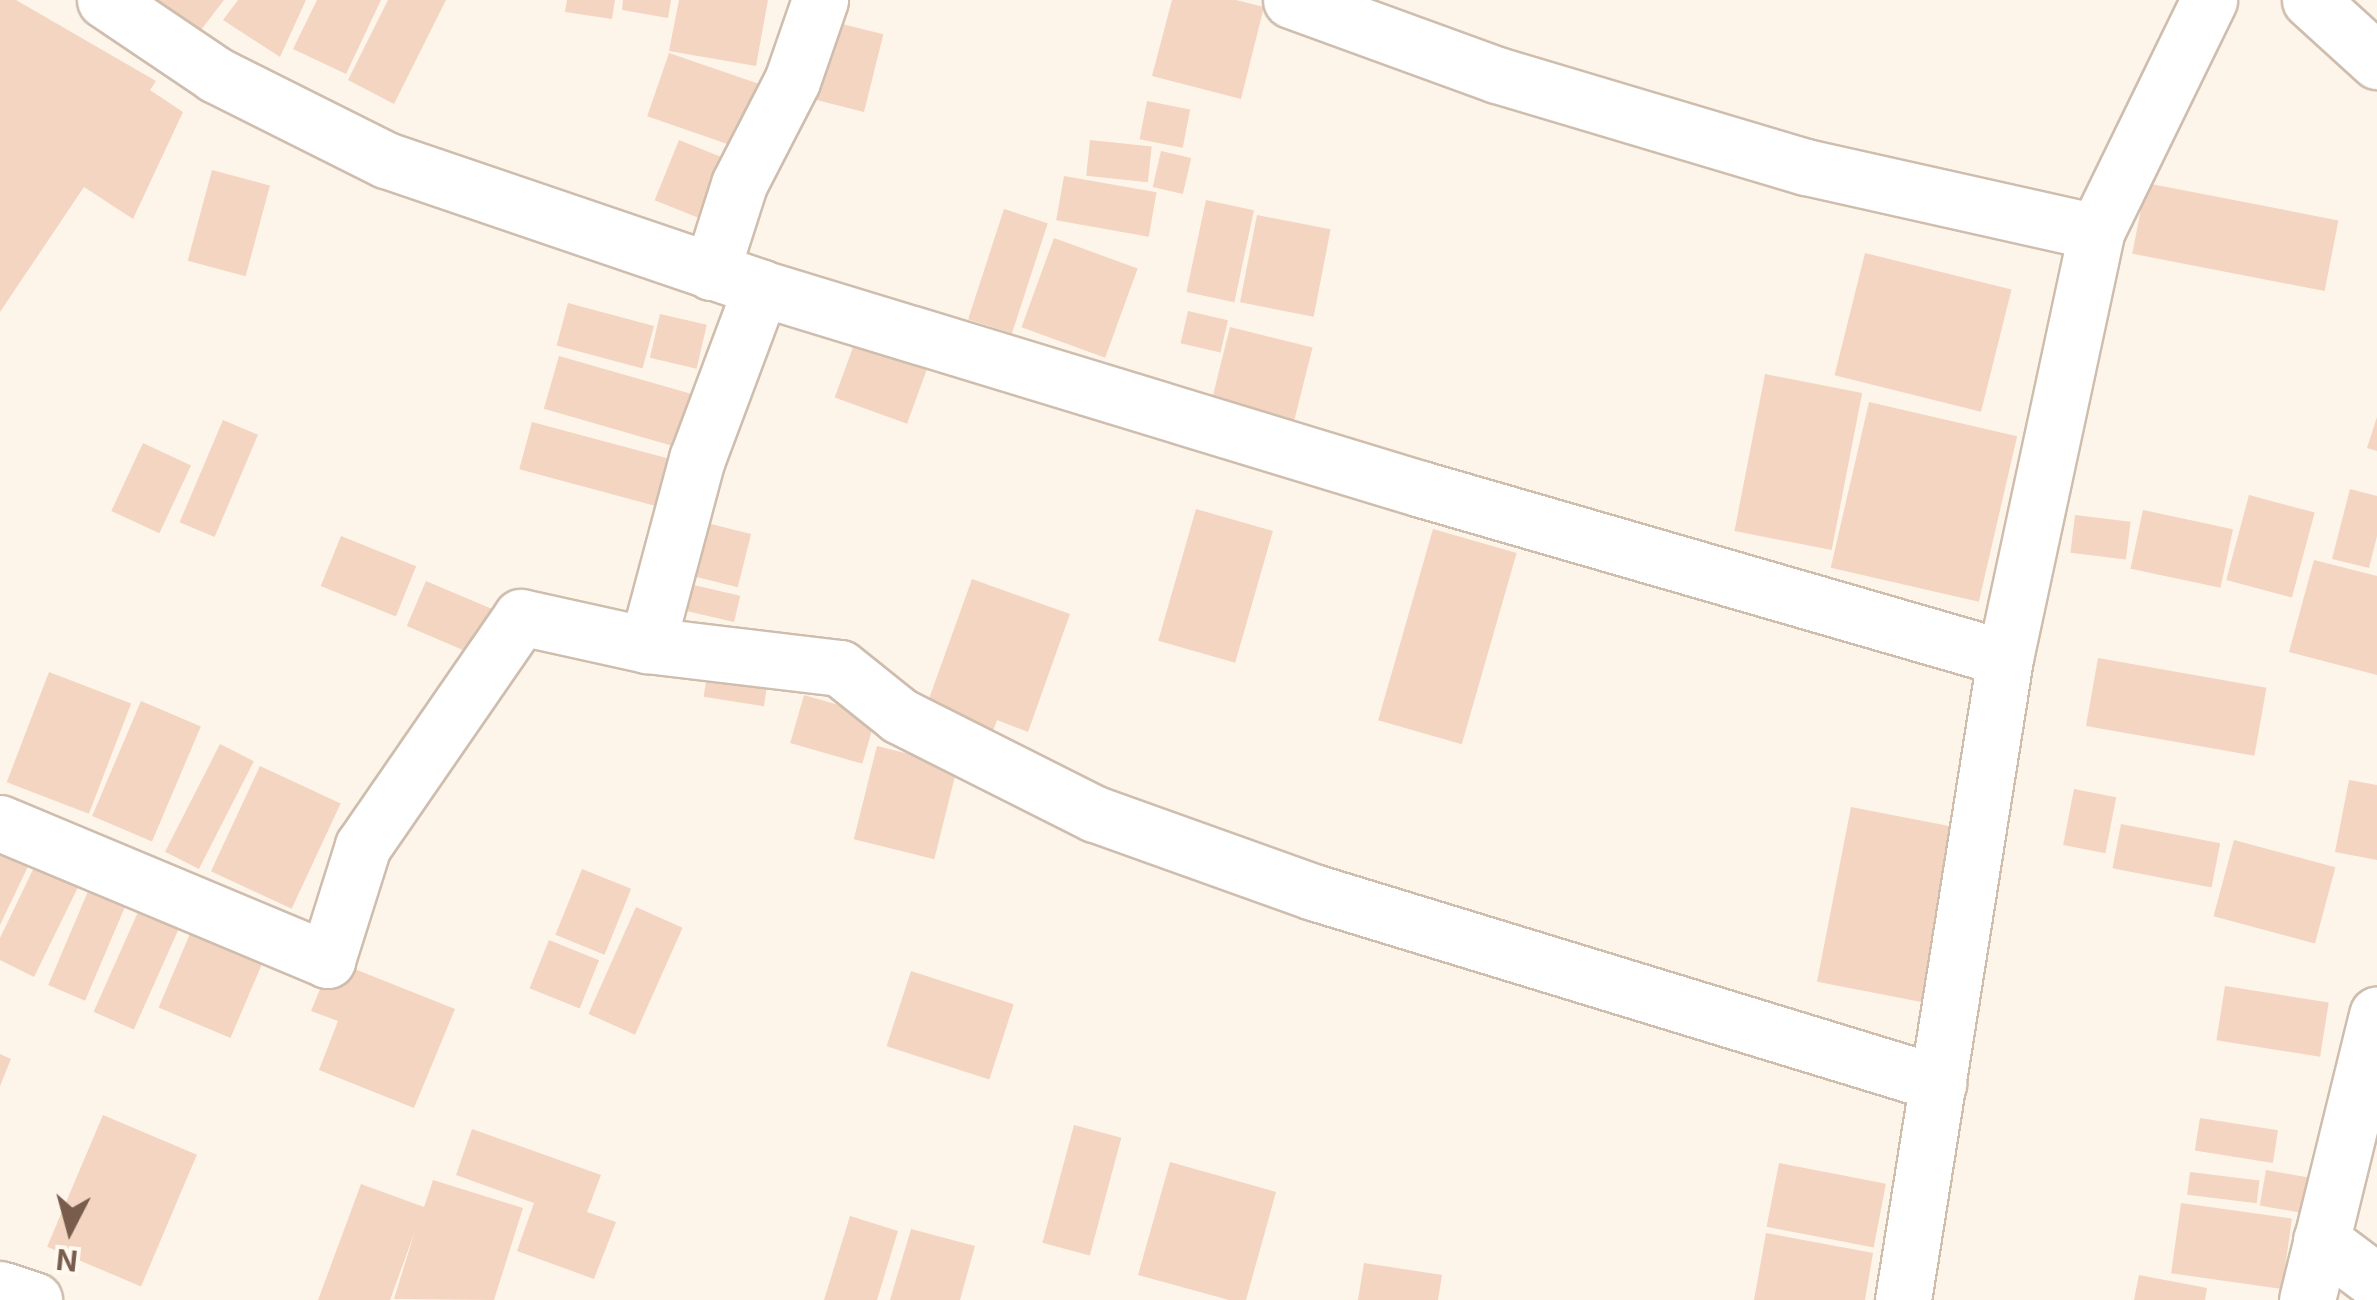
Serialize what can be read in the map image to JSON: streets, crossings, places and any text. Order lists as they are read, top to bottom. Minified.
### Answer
{"north":"bottom"}
